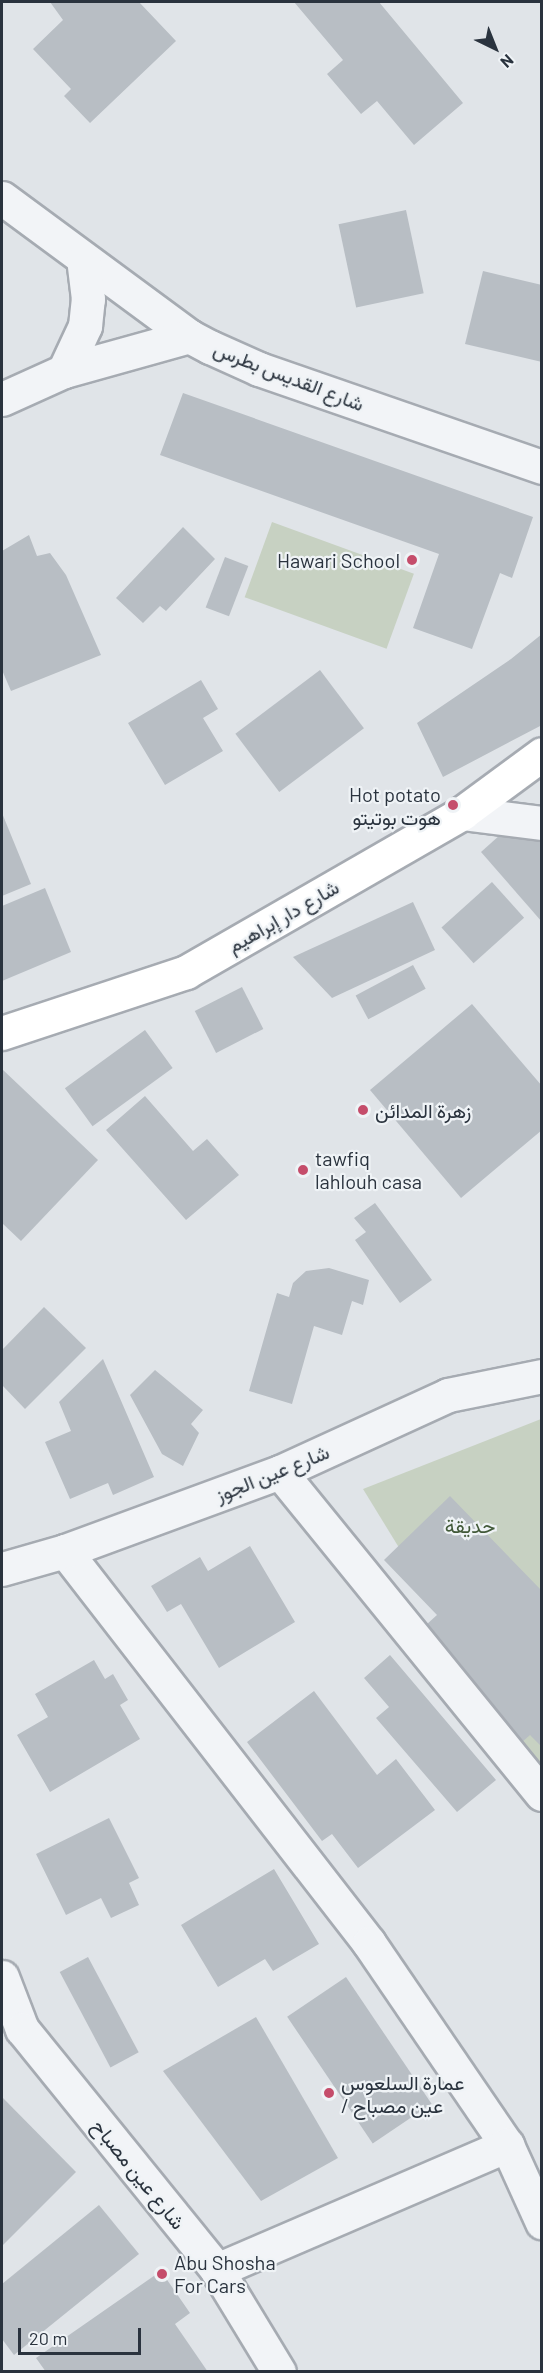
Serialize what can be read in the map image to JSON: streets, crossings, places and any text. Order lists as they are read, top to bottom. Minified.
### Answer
{"streets":{"main road":["شارع دار إبراهيم"],"street":["شارع القديس بطرس","شارع عين الجوز","شارع عين مصباح"]},"parks":["حديقة"],"places":["Hawari School","Hot potato هوت بوتيتو","زهرة المدائن","tawfiq lahlouh casa","عمارة السلعوس / عين مصباح","Abu Shosha For Cars"],"scale_bar":"20 m","north":"bottom right"}
